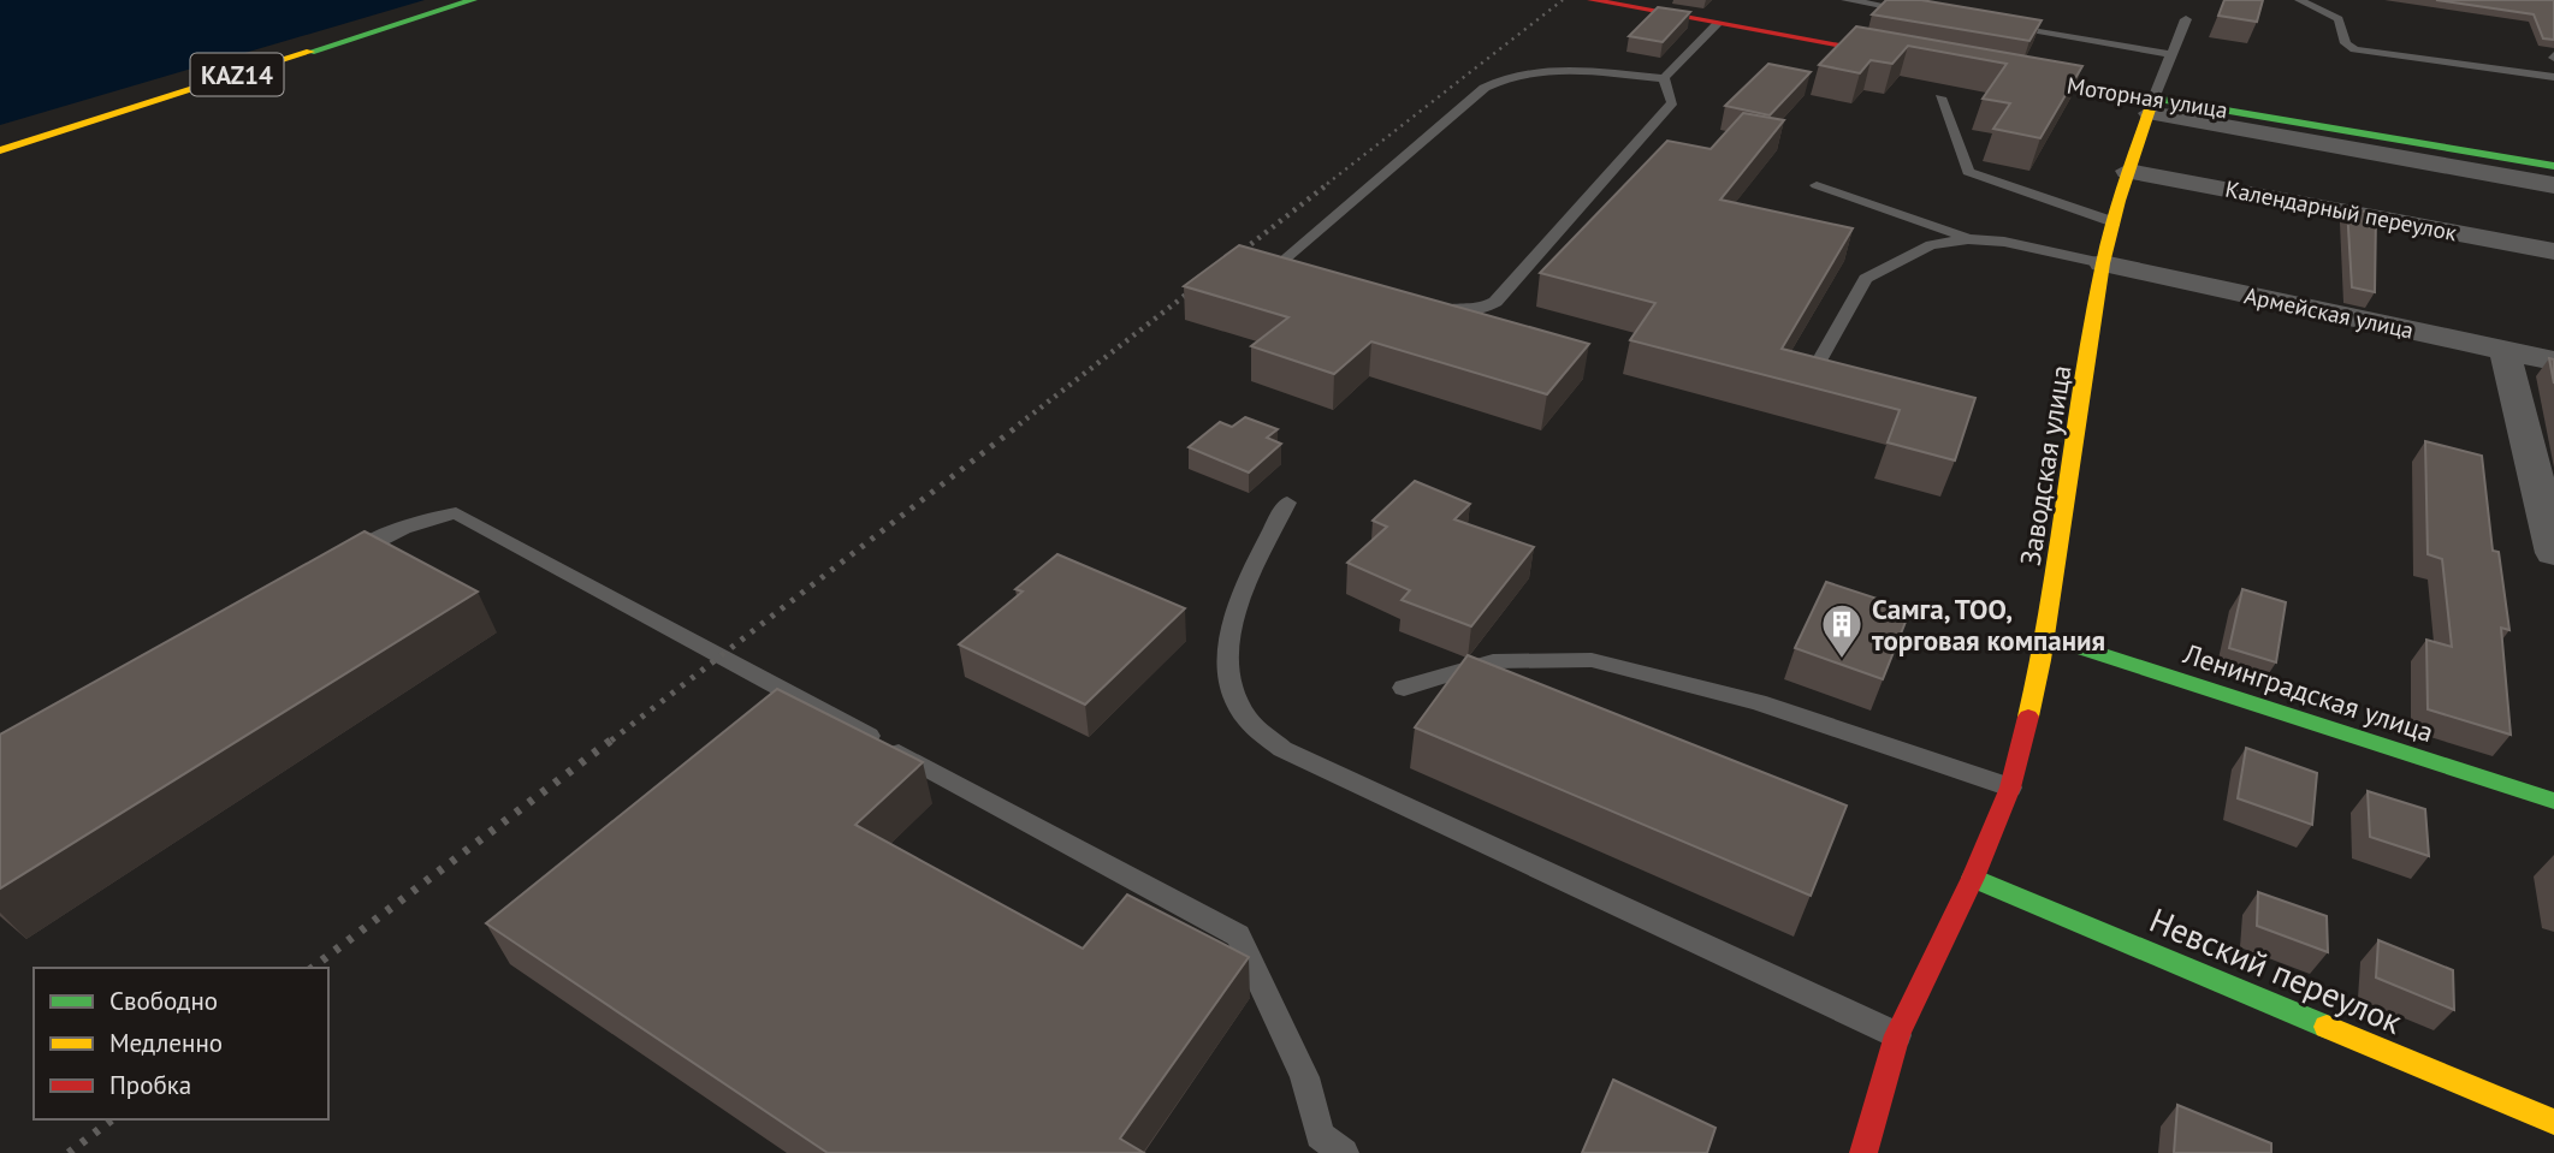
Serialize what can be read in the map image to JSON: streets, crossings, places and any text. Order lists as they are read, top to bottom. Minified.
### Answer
{"streets":{"main road":["KAZ14","Моторная улица","Заводская улица","Ленинградская улица","Невский переулок"],"street":["Календарный переулок","Армейская улица"]},"crossings":[["Моторная улица","Заводская улица"],["Календарный переулок","Заводская улица"],["Армейская улица","Заводская улица"],["Заводская улица","Ленинградская улица"],["Заводская улица","Невский переулок"]],"places":{"building":["Самга, ТОО, торговая компания"]},"legend":["Свободно","Медленно","Пробка"]}
